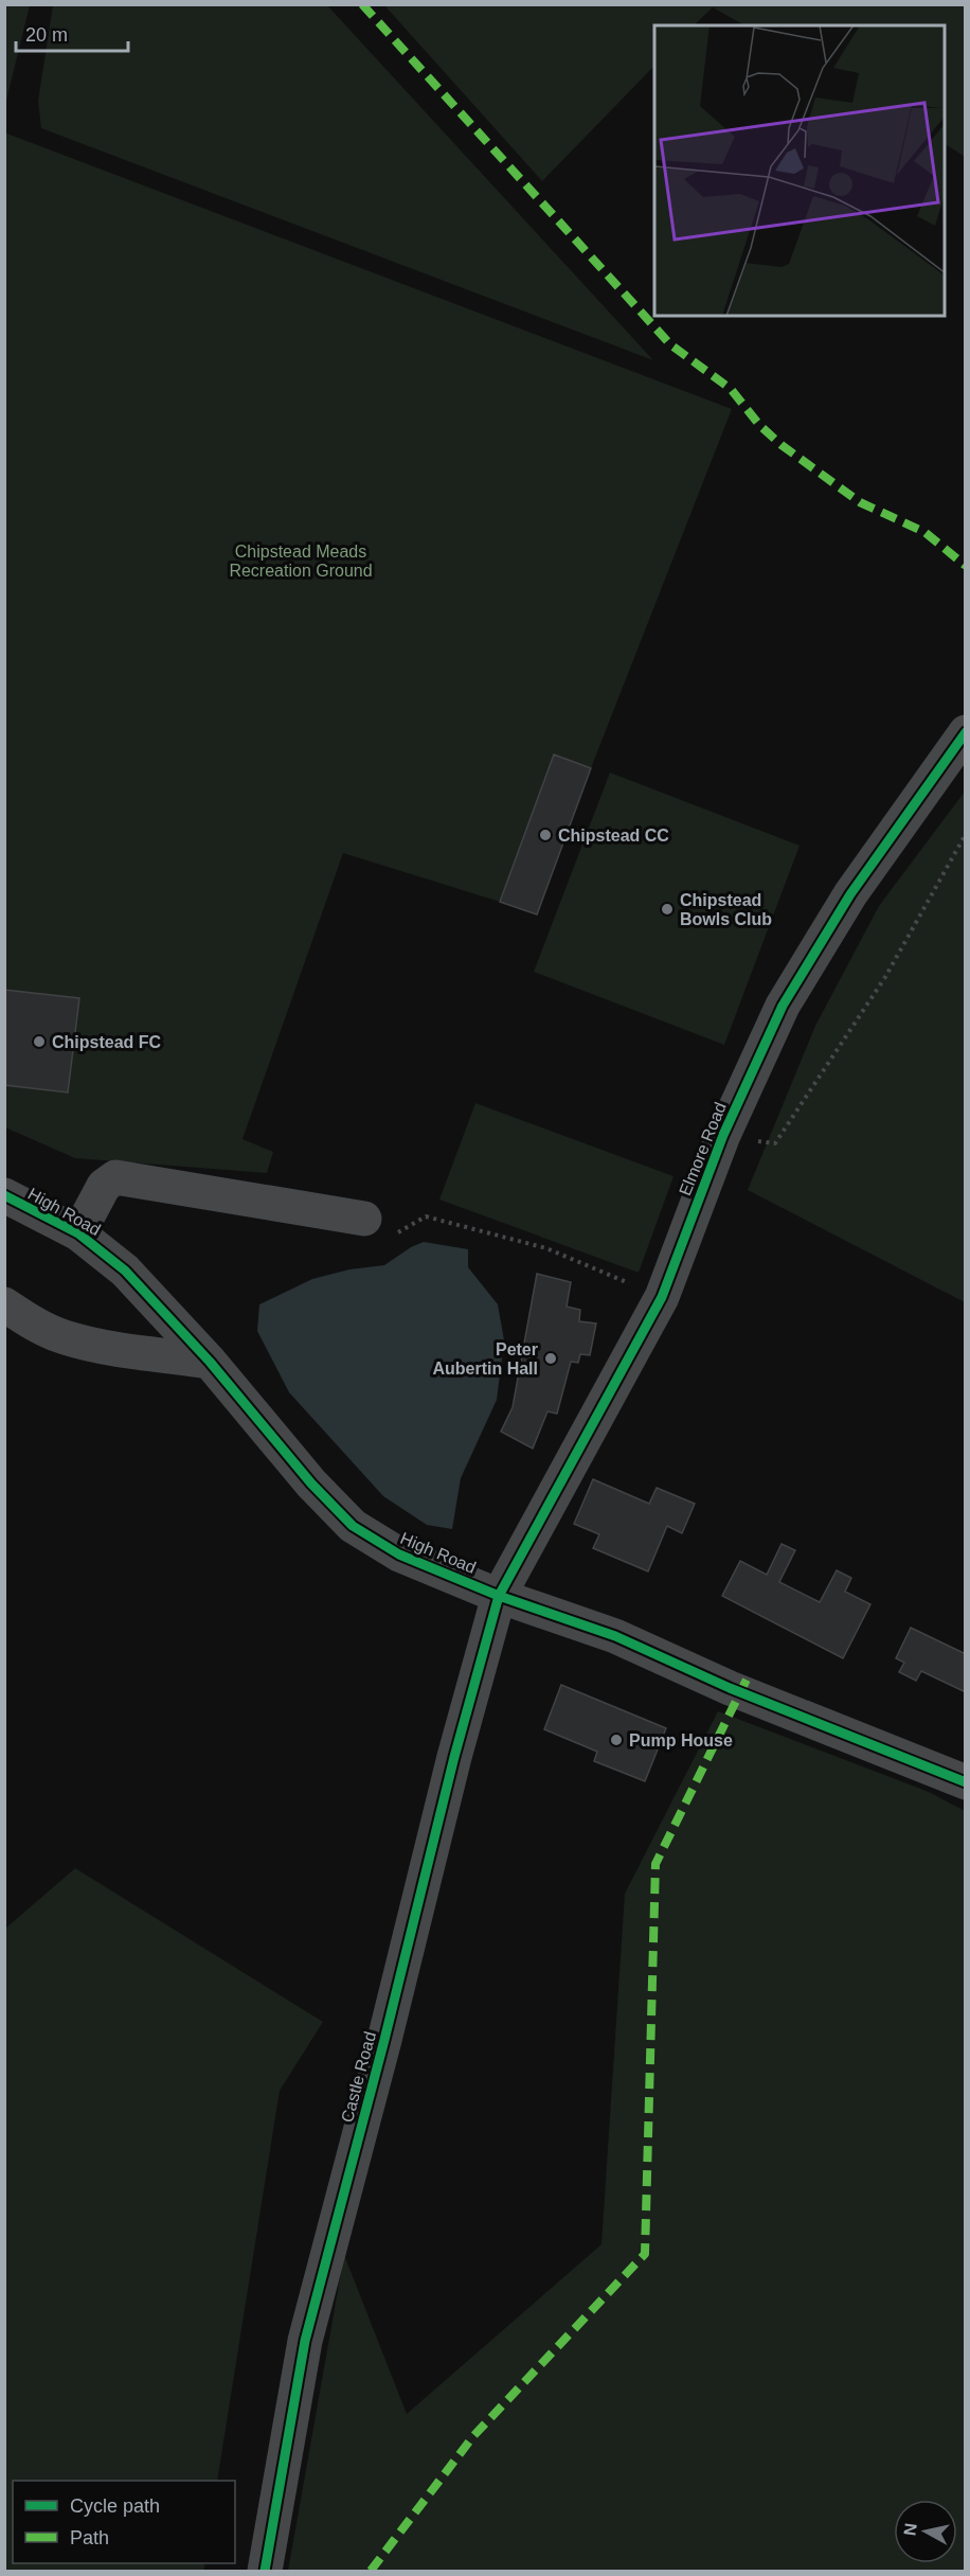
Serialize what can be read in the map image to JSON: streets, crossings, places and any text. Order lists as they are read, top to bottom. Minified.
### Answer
{"streets":{"street":["Elmore Road","High Road","Castle Road"]},"crossings":[["Elmore Road","High Road"],["Elmore Road","Castle Road"],["High Road","Castle Road"]],"parks":["Chipstead Meads Recreation Ground"],"places":["Chipstead CC","Chipstead Bowls Club","Chipstead FC","Peter Aubertin Hall","Pump House"],"legend":["Cycle path","Path"],"scale_bar":"20 m","north":"left"}
